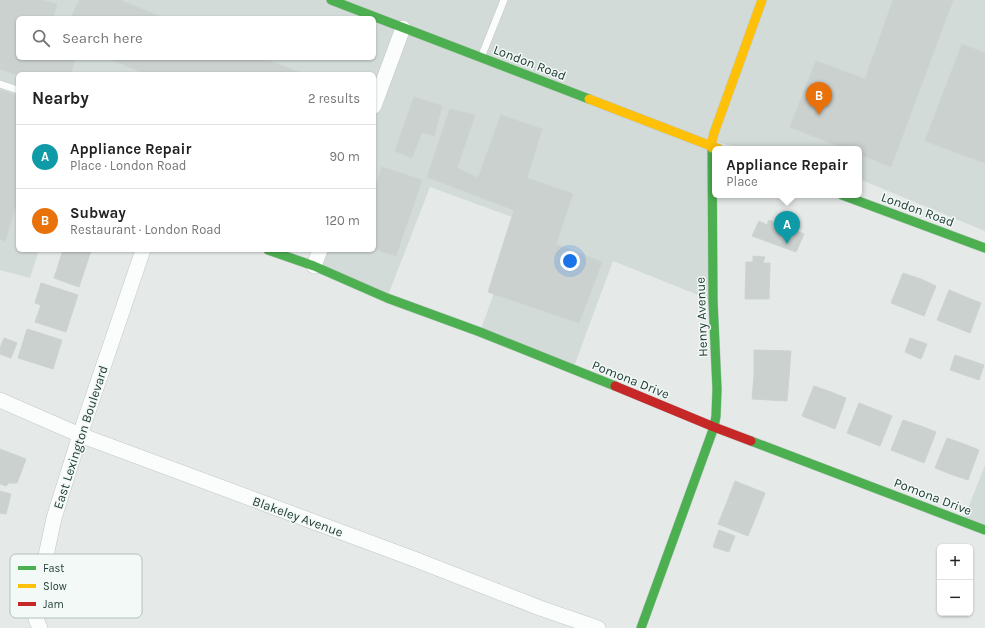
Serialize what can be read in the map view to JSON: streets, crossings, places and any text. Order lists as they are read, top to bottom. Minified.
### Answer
{"streets":{"street":["London Road","Henry Avenue","Pomona Drive","East Lexington Boulevard","Blakeley Avenue"]},"crossings":[["Henry Avenue","Pomona Drive"],["East Lexington Boulevard","Blakeley Avenue"]],"legend":["Fast","Slow","Jam"],"page":{"search":"Search here","heading":["Nearby","2 results"],"pins":["B","A"],"list":[{"mark":"A","name":"Appliance Repair","note":"Place · London Road","value":"90 m"},{"mark":"B","name":"Subway","note":"Restaurant · London Road","value":"120 m"}],"popup":["Appliance Repair","Place"],"map_buttons":["+","−"]}}
